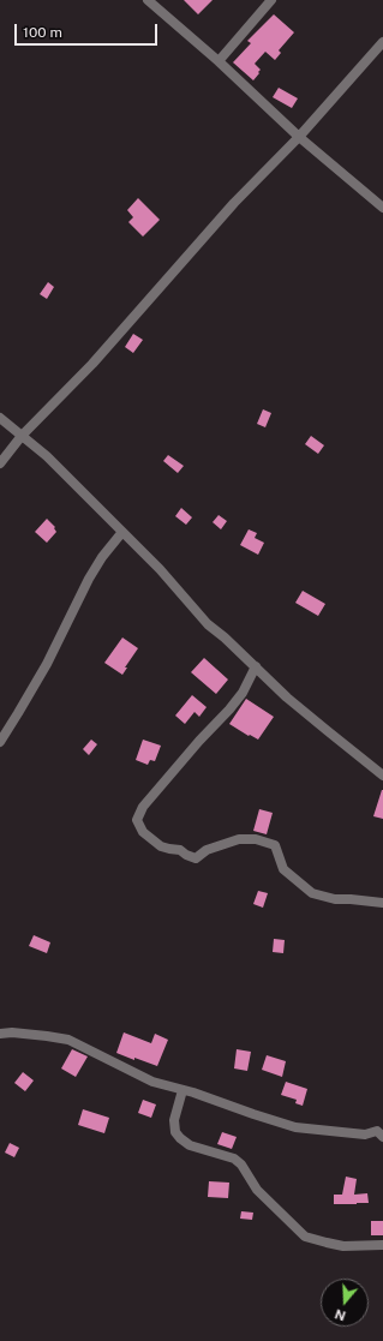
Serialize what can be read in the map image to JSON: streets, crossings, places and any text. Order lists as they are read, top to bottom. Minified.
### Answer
{"scale_bar":"100 m","north":"bottom"}
